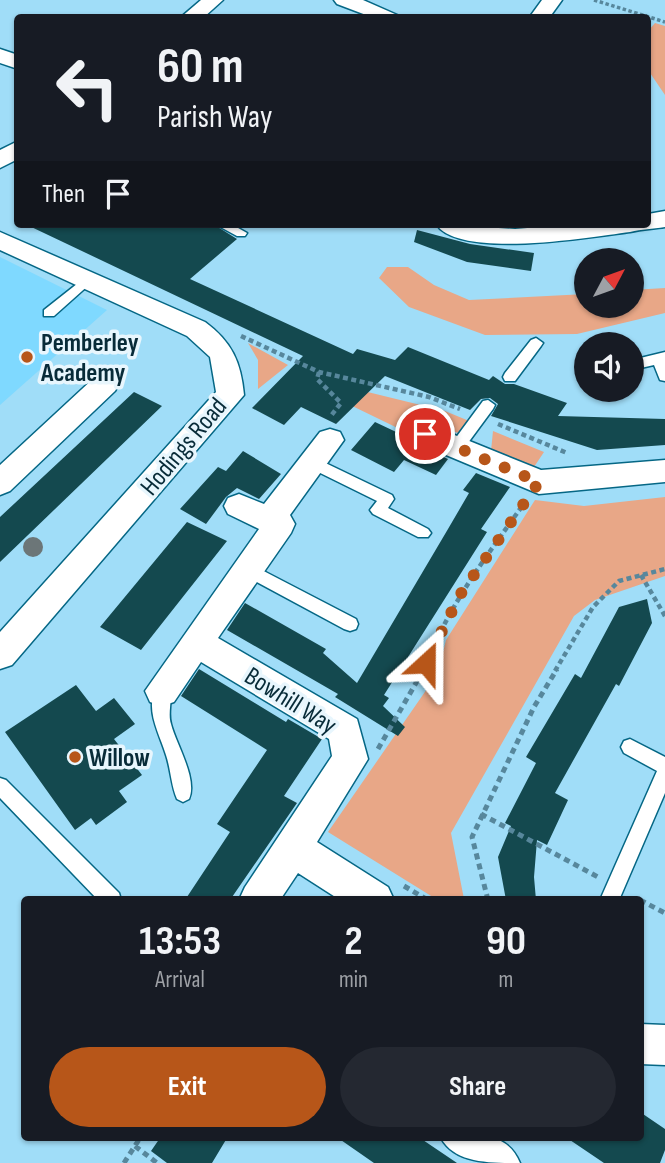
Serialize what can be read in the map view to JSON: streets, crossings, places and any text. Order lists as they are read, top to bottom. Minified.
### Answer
{"streets":{"street":["Hodings Road","Bowhill Way"]},"places":["Pemberley Academy","Willow"],"north":"top right","page":{"turn":["60 m","Parish Way"],"then":"Then","eta":["13:53","Arrival","2","min","90","m"],"buttons":["Exit","Share"]}}
